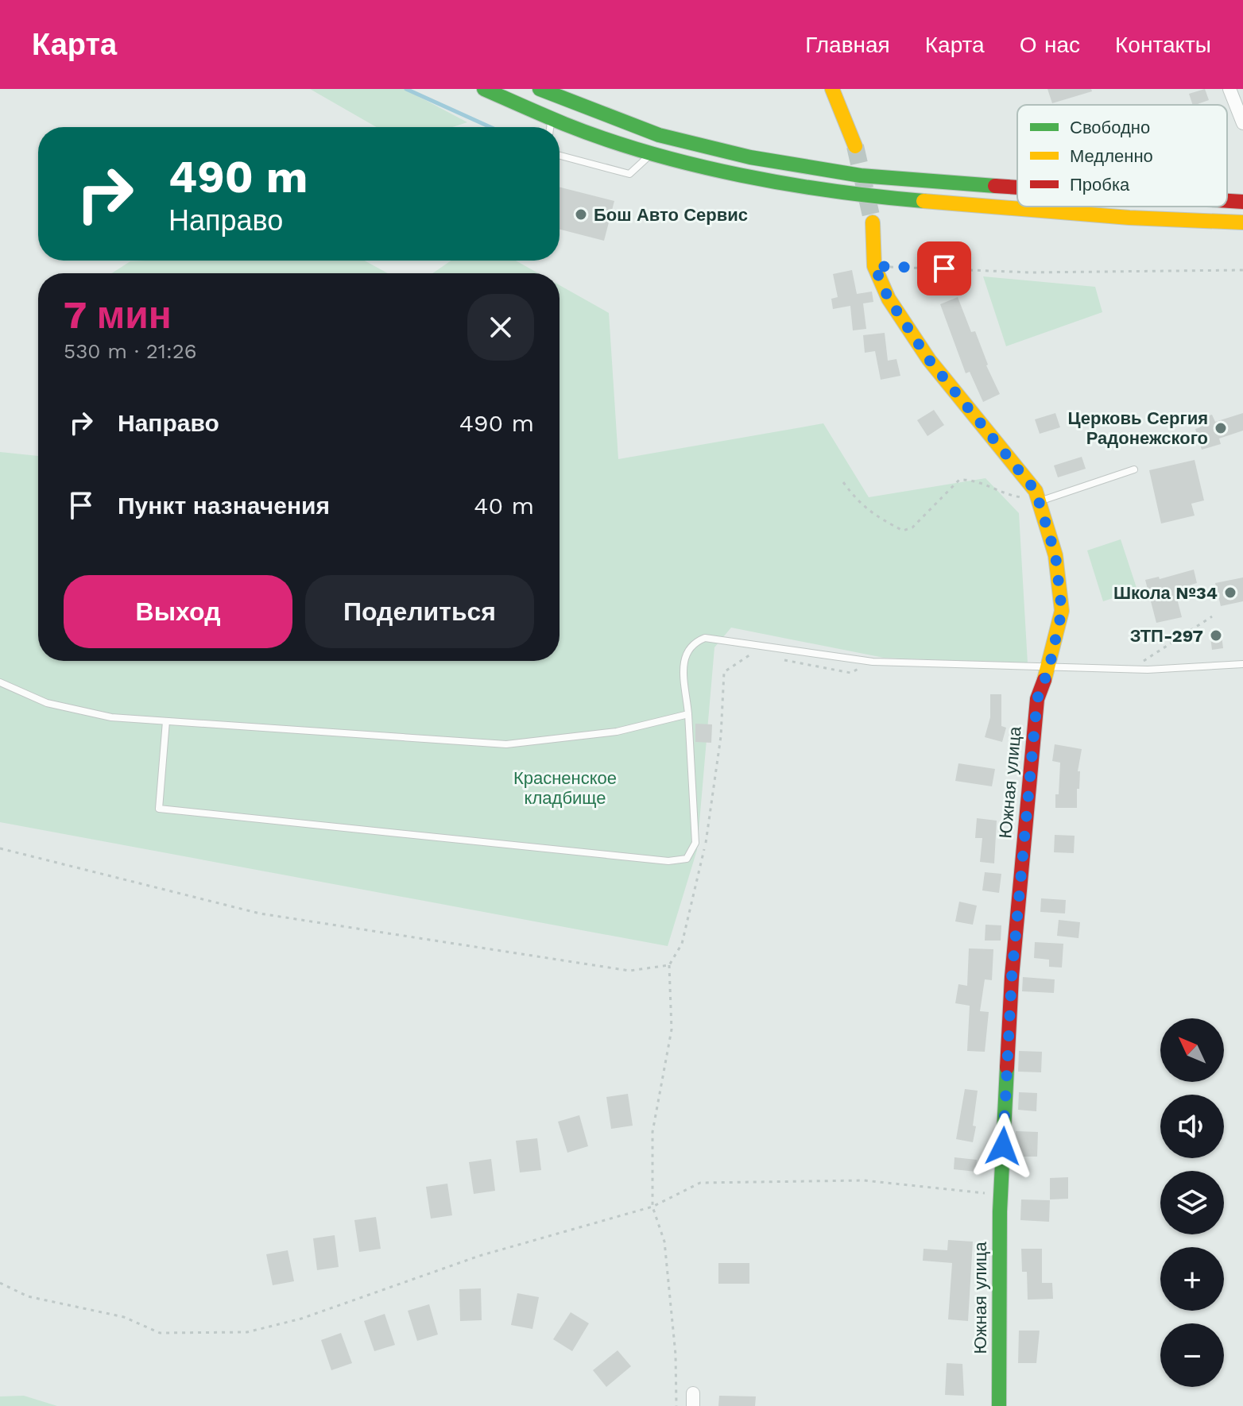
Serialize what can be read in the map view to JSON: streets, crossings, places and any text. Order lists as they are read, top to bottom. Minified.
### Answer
{"streets":{"main road":["Южная улица"]},"parks":["Красненское кладбище"],"places":["Бош Авто Сервис","Церковь Сергия Радонежского","Школа №34","ЗТП-297"],"legend":["Свободно","Медленно","Пробка"],"north":"top left","page":{"header":"Карта","nav":["Главная","Карта","О нас","Контакты"],"turn":["490 m","Направо"],"heading":["7 мин","530 m · 21:26"],"list":[{"name":"Направо","value":"490 m"},{"name":"Пункт назначения","value":"40 m"}],"buttons":["Выход","Поделиться"],"map_buttons":["+","−"]}}
